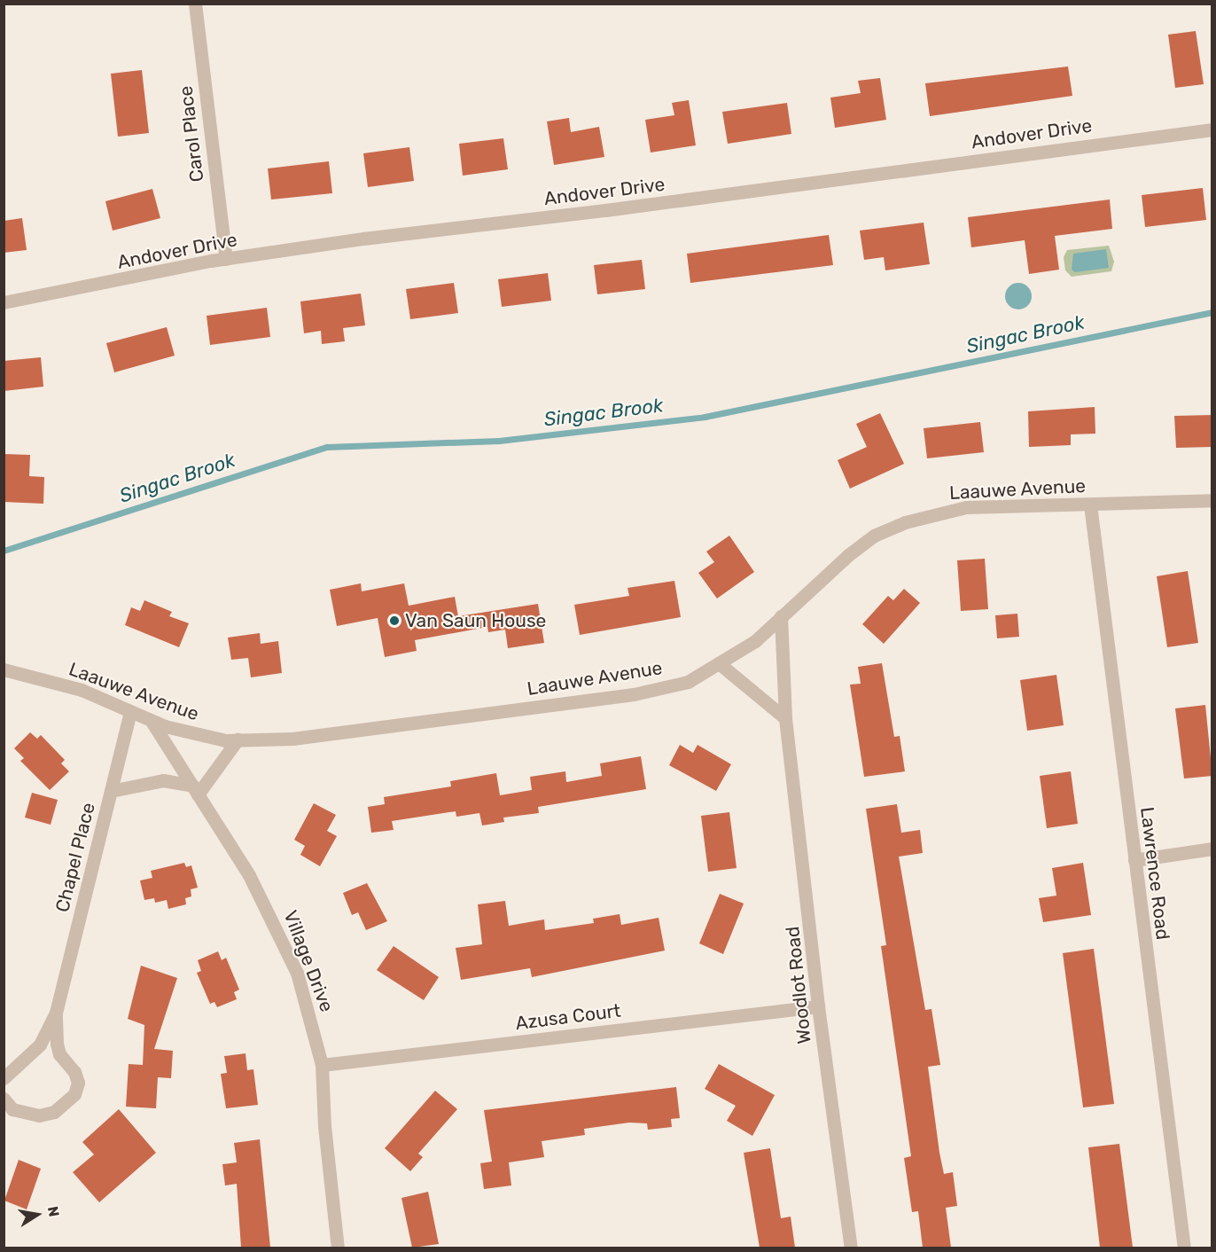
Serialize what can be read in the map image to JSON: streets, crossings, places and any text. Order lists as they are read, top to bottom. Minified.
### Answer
{"streets":{"street":["Carol Place","Andover Drive","Laauwe Avenue","Chapel Place","Lawrence Road","Village Drive","Woodlot Road","Azusa Court"]},"crossings":[["Carol Place","Andover Drive"],["Laauwe Avenue","Chapel Place"],["Laauwe Avenue","Lawrence Road"],["Laauwe Avenue","Village Drive"],["Laauwe Avenue","Woodlot Road"],["Village Drive","Azusa Court"],["Woodlot Road","Azusa Court"]],"water":["Singac Brook"],"places":["Van Saun House"],"north":"right"}
